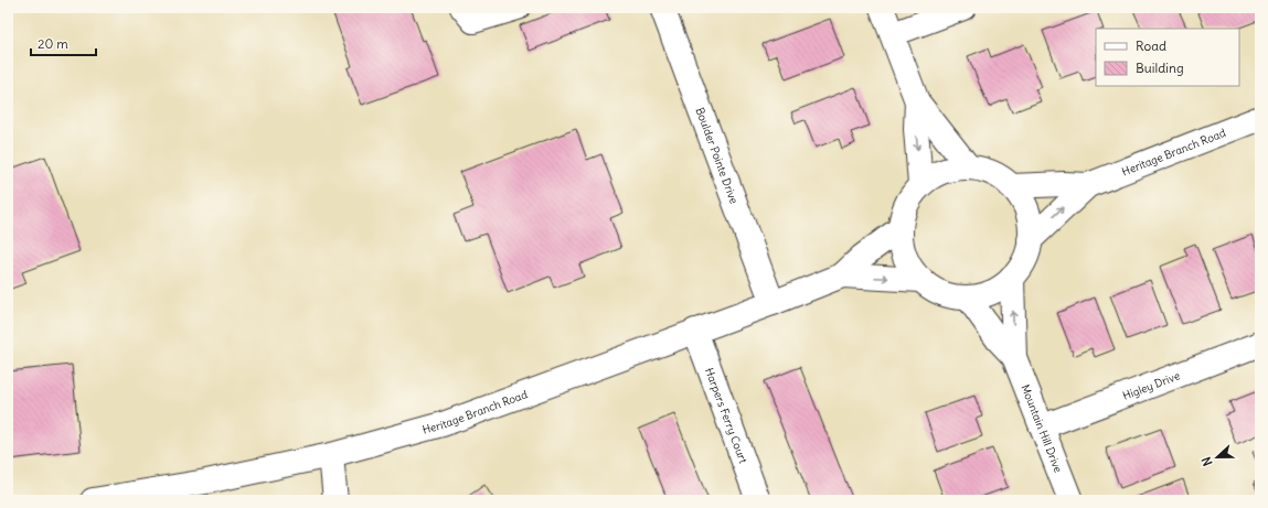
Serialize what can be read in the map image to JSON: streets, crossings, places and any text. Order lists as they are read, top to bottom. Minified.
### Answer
{"streets":{"street":["Heritage Branch Road","Boulder Pointe Drive","Higley Drive","Harpers Ferry Court","Mountain Hill Drive"]},"crossings":[["Heritage Branch Road","Boulder Pointe Drive"],["Heritage Branch Road","Harpers Ferry Court"],["Heritage Branch Road","Mountain Hill Drive"],["Higley Drive","Mountain Hill Drive"]],"legend":["Road","Building"],"scale_bar":"20 m","north":"left"}
